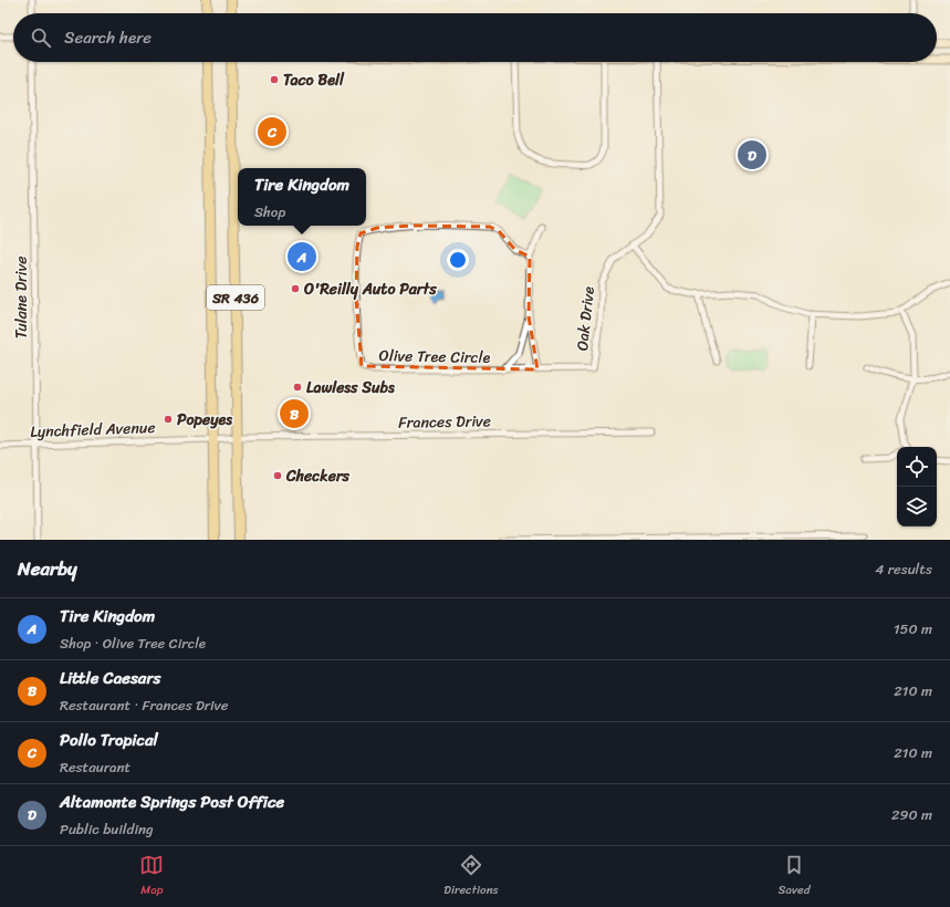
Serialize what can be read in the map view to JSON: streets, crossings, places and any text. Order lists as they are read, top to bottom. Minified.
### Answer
{"streets":{"main road":["SR 436"],"street":["Tulane Drive","Oak Drive","Olive Tree Circle","Frances Drive","Lynchfield Avenue"]},"crossings":[["Tulane Drive","Lynchfield Avenue"],["SR 436","Frances Drive"],["SR 436","Lynchfield Avenue"],["Oak Drive","Olive Tree Circle"],["Frances Drive","Lynchfield Avenue"]],"places":["Taco Bell","O'Reilly Auto Parts","Lawless Subs","Popeyes","Checkers"],"page":{"search":"Search here","pins":["C","D","A","B"],"popup":["Tire Kingdom","Shop"],"heading":["Nearby","4 results"],"list":[{"mark":"A","name":"Tire Kingdom","note":"Shop · Olive Tree Circle","value":"150 m"},{"mark":"B","name":"Little Caesars","note":"Restaurant · Frances Drive","value":"210 m"},{"mark":"C","name":"Pollo Tropical","note":"Restaurant","value":"210 m"},{"mark":"D","name":"Altamonte Springs Post Office","note":"Public building","value":"290 m"}],"nav":["Map","Directions","Saved"]}}
